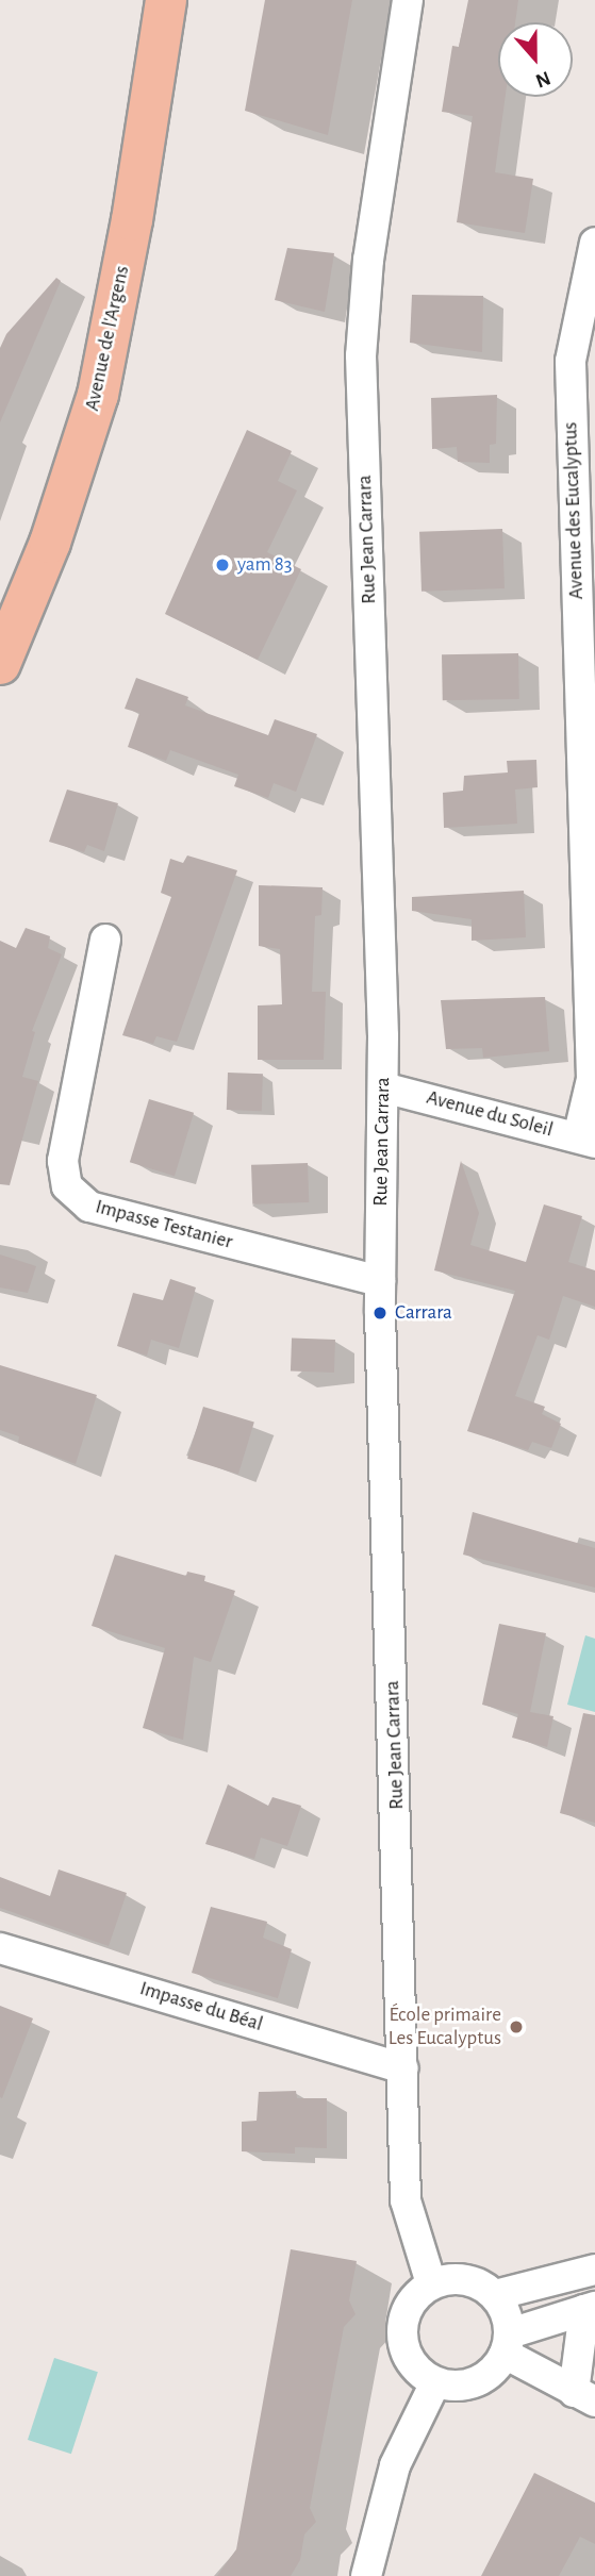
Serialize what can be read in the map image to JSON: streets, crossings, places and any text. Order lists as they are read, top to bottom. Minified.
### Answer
{"streets":{"main road":["Avenue de l'Argens"],"street":["Avenue des Eucalyptus","Rue Jean Carrara","Avenue du Soleil","Impasse Testanier","Impasse du Béal"]},"crossings":[["Avenue des Eucalyptus","Avenue du Soleil"],["Rue Jean Carrara","Avenue du Soleil"],["Rue Jean Carrara","Impasse Testanier"],["Rue Jean Carrara","Impasse du Béal"]],"places":["yam 83","Carrara","École primaire Les Eucalyptus"],"north":"bottom"}
